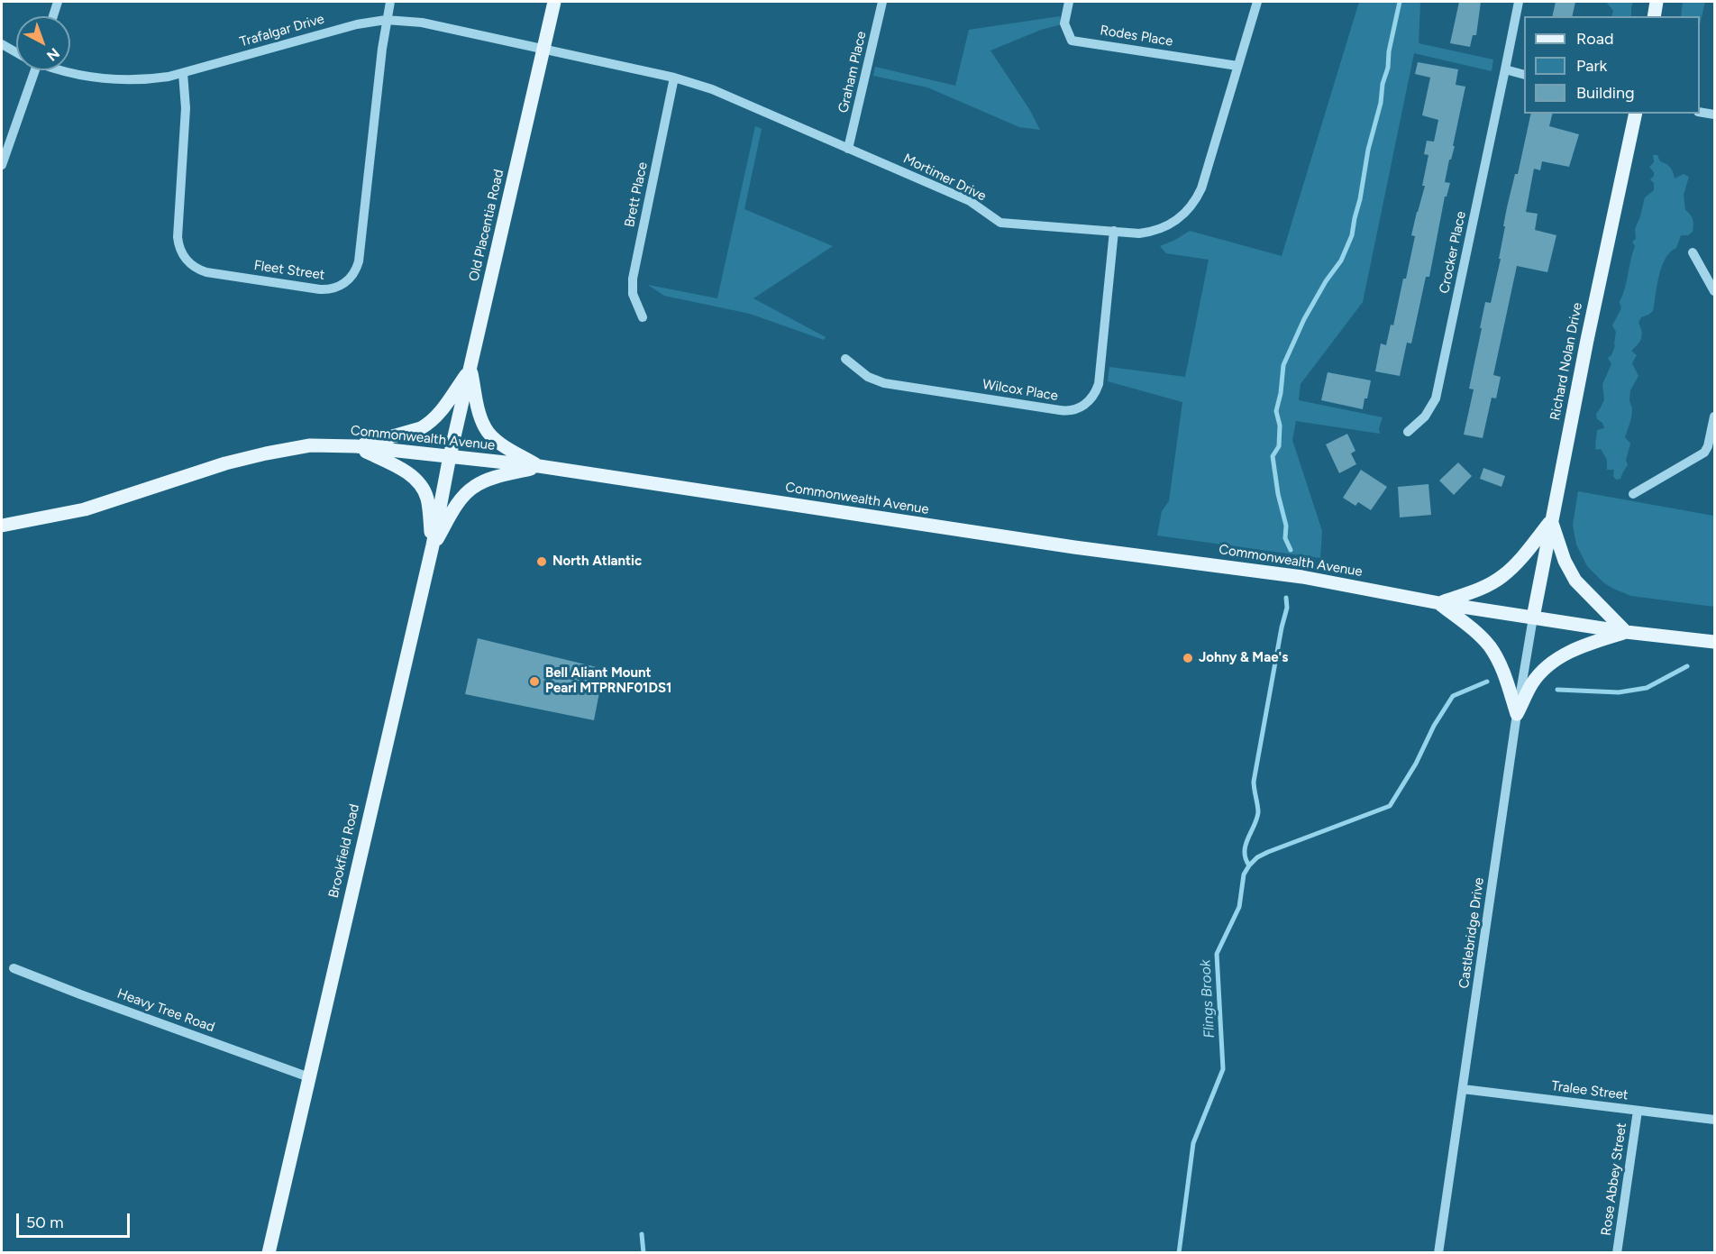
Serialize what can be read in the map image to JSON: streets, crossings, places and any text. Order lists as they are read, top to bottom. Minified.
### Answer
{"streets":{"main road":["Old Placentia Road","Richard Nolan Drive","Commonwealth Avenue","Brookfield Road"],"street":["Trafalgar Drive","Rodes Place","Graham Place","Mortimer Drive","Brett Place","Crocker Place","Fleet Street","Wilcox Place","Castlebridge Drive","Heavy Tree Road","Tralee Street","Rose Abbey Street"]},"crossings":[["Trafalgar Drive","Mortimer Drive"],["Trafalgar Drive","Old Placentia Road"],["Trafalgar Drive","Fleet Street"],["Rodes Place","Mortimer Drive"],["Graham Place","Mortimer Drive"],["Mortimer Drive","Brett Place"],["Mortimer Drive","Old Placentia Road"],["Mortimer Drive","Wilcox Place"],["Old Placentia Road","Commonwealth Avenue"],["Old Placentia Road","Brookfield Road"],["Richard Nolan Drive","Commonwealth Avenue"],["Richard Nolan Drive","Castlebridge Drive"],["Commonwealth Avenue","Brookfield Road"],["Commonwealth Avenue","Castlebridge Drive"],["Brookfield Road","Heavy Tree Road"],["Castlebridge Drive","Tralee Street"],["Tralee Street","Rose Abbey Street"]],"water":["Flings Brook"],"places":["North Atlantic","Johny & Mae's","Bell Aliant Mount Pearl MTPRNF01DS1"],"legend":["Road","Park","Building"],"scale_bar":"50 m","north":"bottom right"}
